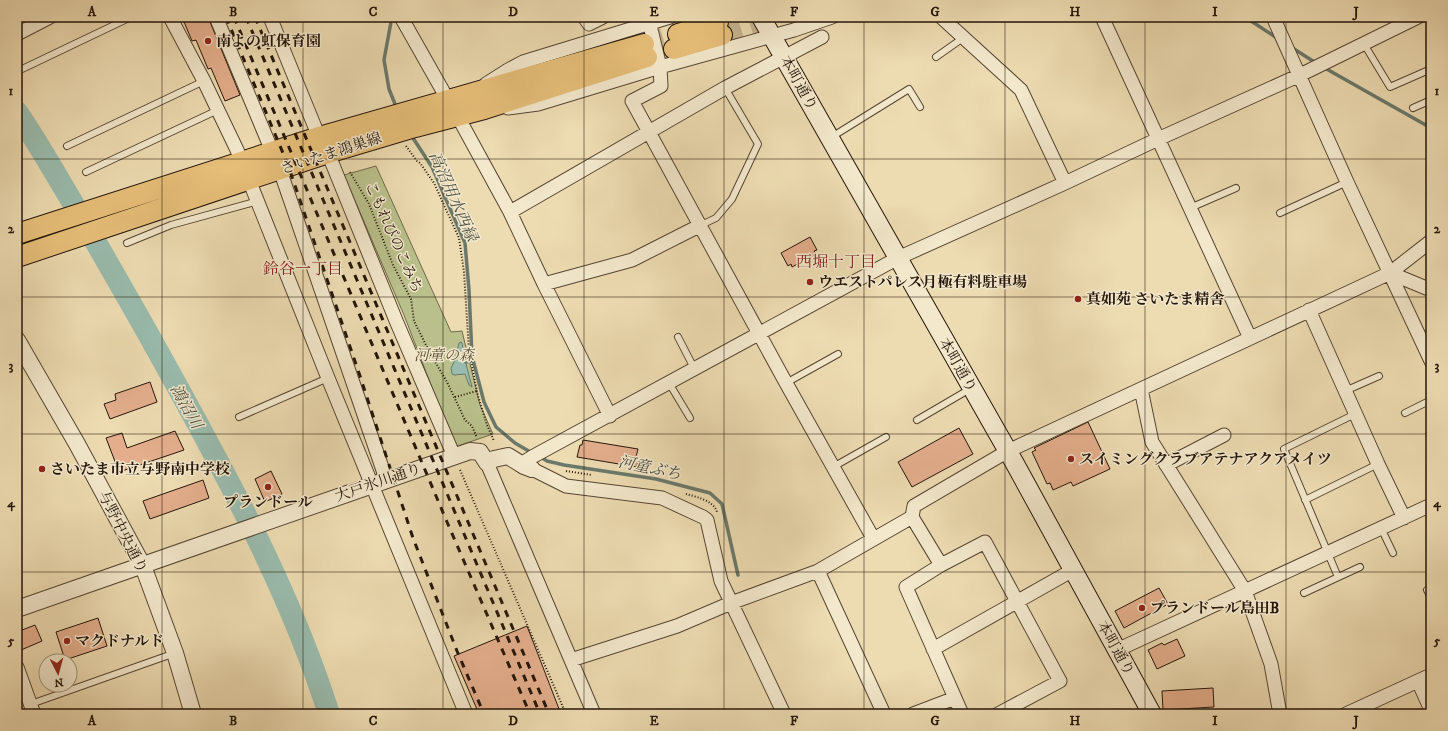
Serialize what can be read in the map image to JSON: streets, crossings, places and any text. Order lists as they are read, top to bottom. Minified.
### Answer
{"streets":{"main road":["本町通り","さいたま鴻巣線"],"street":["大戸氷川通り","与野中央通り"],"path":["こもれびのこみち"]},"crossings":[["大戸氷川通り","与野中央通り"]],"districts":["西堀十丁目","鈴谷一丁目"],"water":["高沼用水西縁","鴻沼川","河童ぶち"],"parks":["河童の森"],"places":["南よの虹保育園","ウエストパレス月極有料駐車場","真如苑 さいたま精舎","スイミングクラブアテナアクアメイツ","さいたま市立与野南中学校","プランドール","プランドール島田B","マクドナルド"],"north":"bottom","grid":{"columns":["A","B","C","D","E","F","G","H","I","J"],"rows":["1","2","3","4","5"]}}
